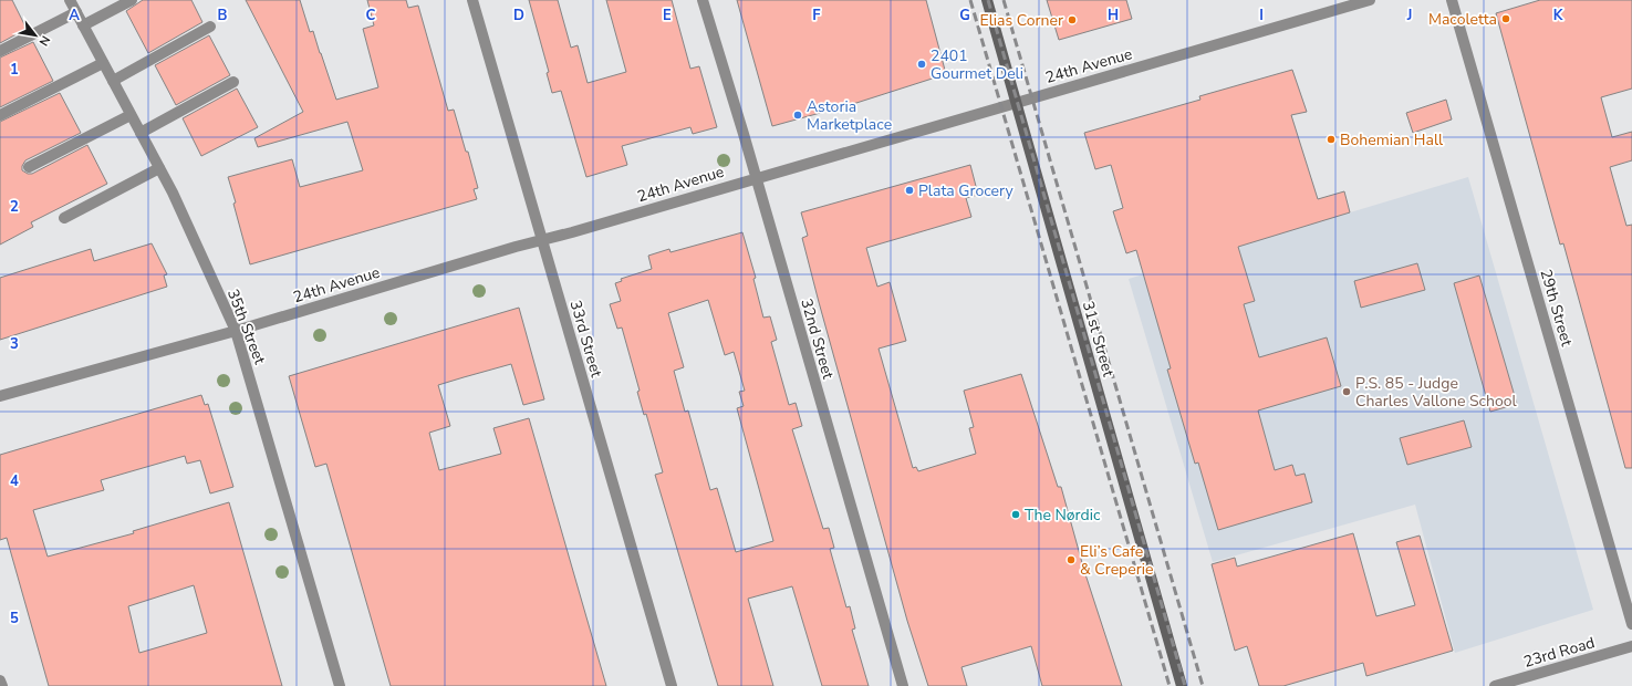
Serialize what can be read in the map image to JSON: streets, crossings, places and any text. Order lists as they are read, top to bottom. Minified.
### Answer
{"streets":{"street":["24th Avenue","29th Street","35th Street","33rd Street","32nd Street","31st Street","23rd Road"]},"crossings":[["24th Avenue","35th Street"],["24th Avenue","33rd Street"],["24th Avenue","32nd Street"],["24th Avenue","31st Street"]],"places":["Macoletta","Elias Corner","2401 Gourmet Deli","Astoria Marketplace","Bohemian Hall","Plata Grocery","P.S. 85 - Judge Charles Vallone School","The Nørdic","Eli’s Cafe & Creperie"],"north":"bottom right","grid":{"columns":["A","B","C","D","E","F","G","H","I","J","K"],"rows":["1","2","3","4","5"]}}
